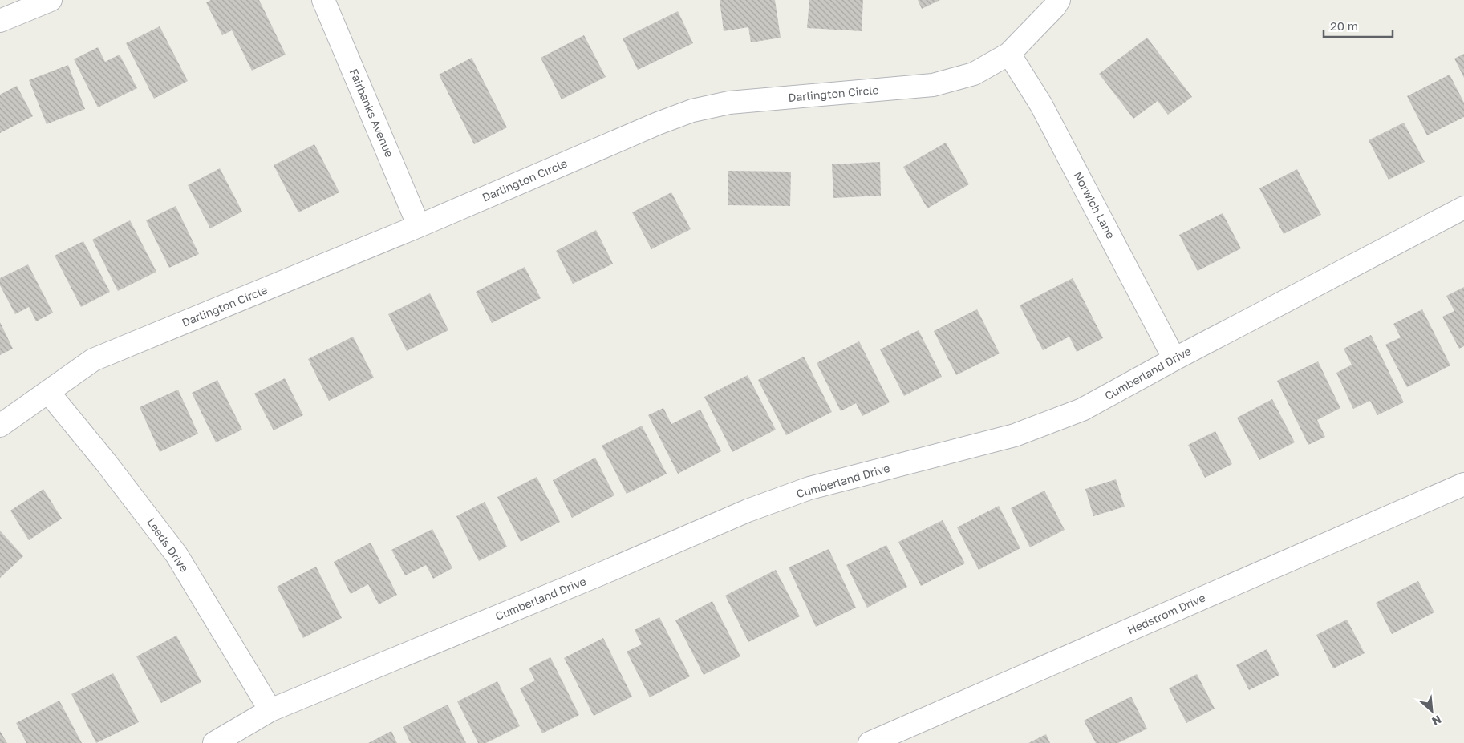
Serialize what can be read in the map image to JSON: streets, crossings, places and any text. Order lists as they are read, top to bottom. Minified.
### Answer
{"streets":{"street":["Darlington Circle","Fairbanks Avenue","Norwich Lane","Cumberland Drive","Leeds Drive","Hedstrom Drive"]},"crossings":[["Darlington Circle","Fairbanks Avenue"],["Darlington Circle","Norwich Lane"],["Darlington Circle","Leeds Drive"],["Norwich Lane","Cumberland Drive"],["Cumberland Drive","Leeds Drive"]],"scale_bar":"20 m","north":"bottom right"}
